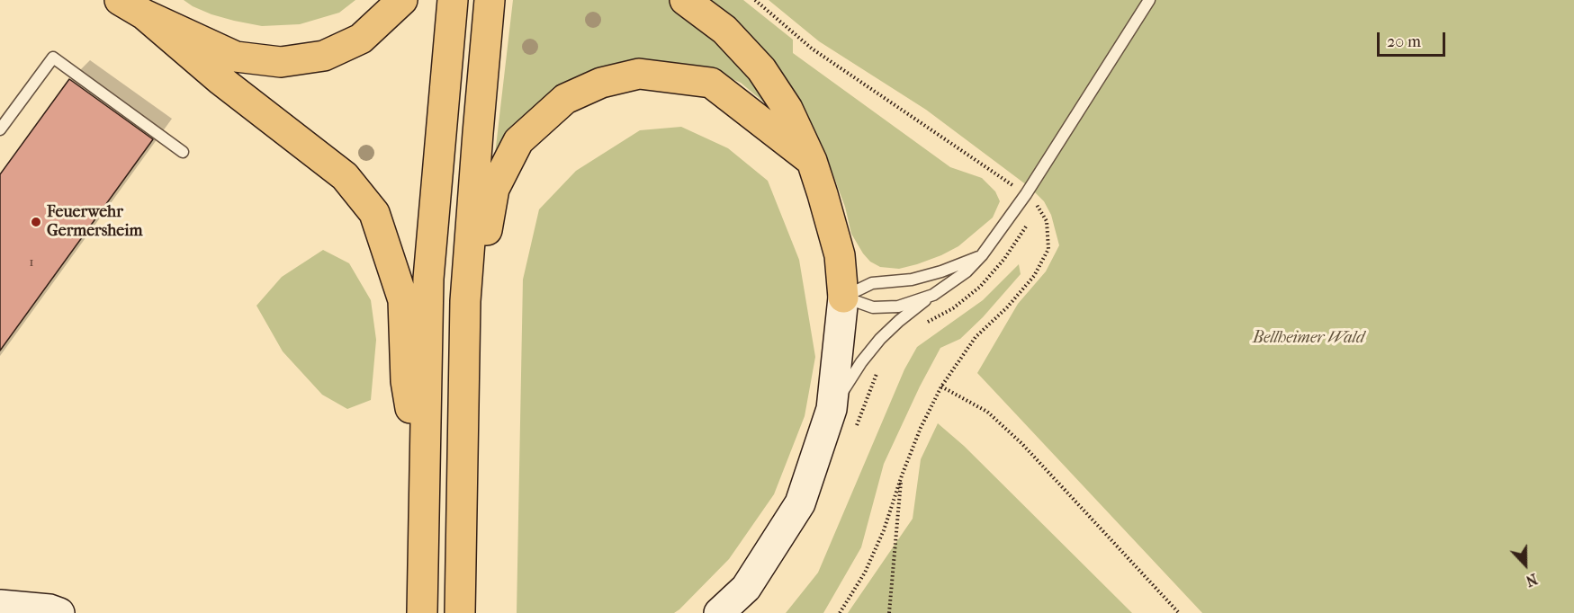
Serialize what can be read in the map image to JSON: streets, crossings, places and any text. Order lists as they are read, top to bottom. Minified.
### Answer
{"parks":["Bellheimer Wald"],"places":["Feuerwehr Germersheim"],"house_numbers":["1"],"scale_bar":"20 m","north":"bottom"}
